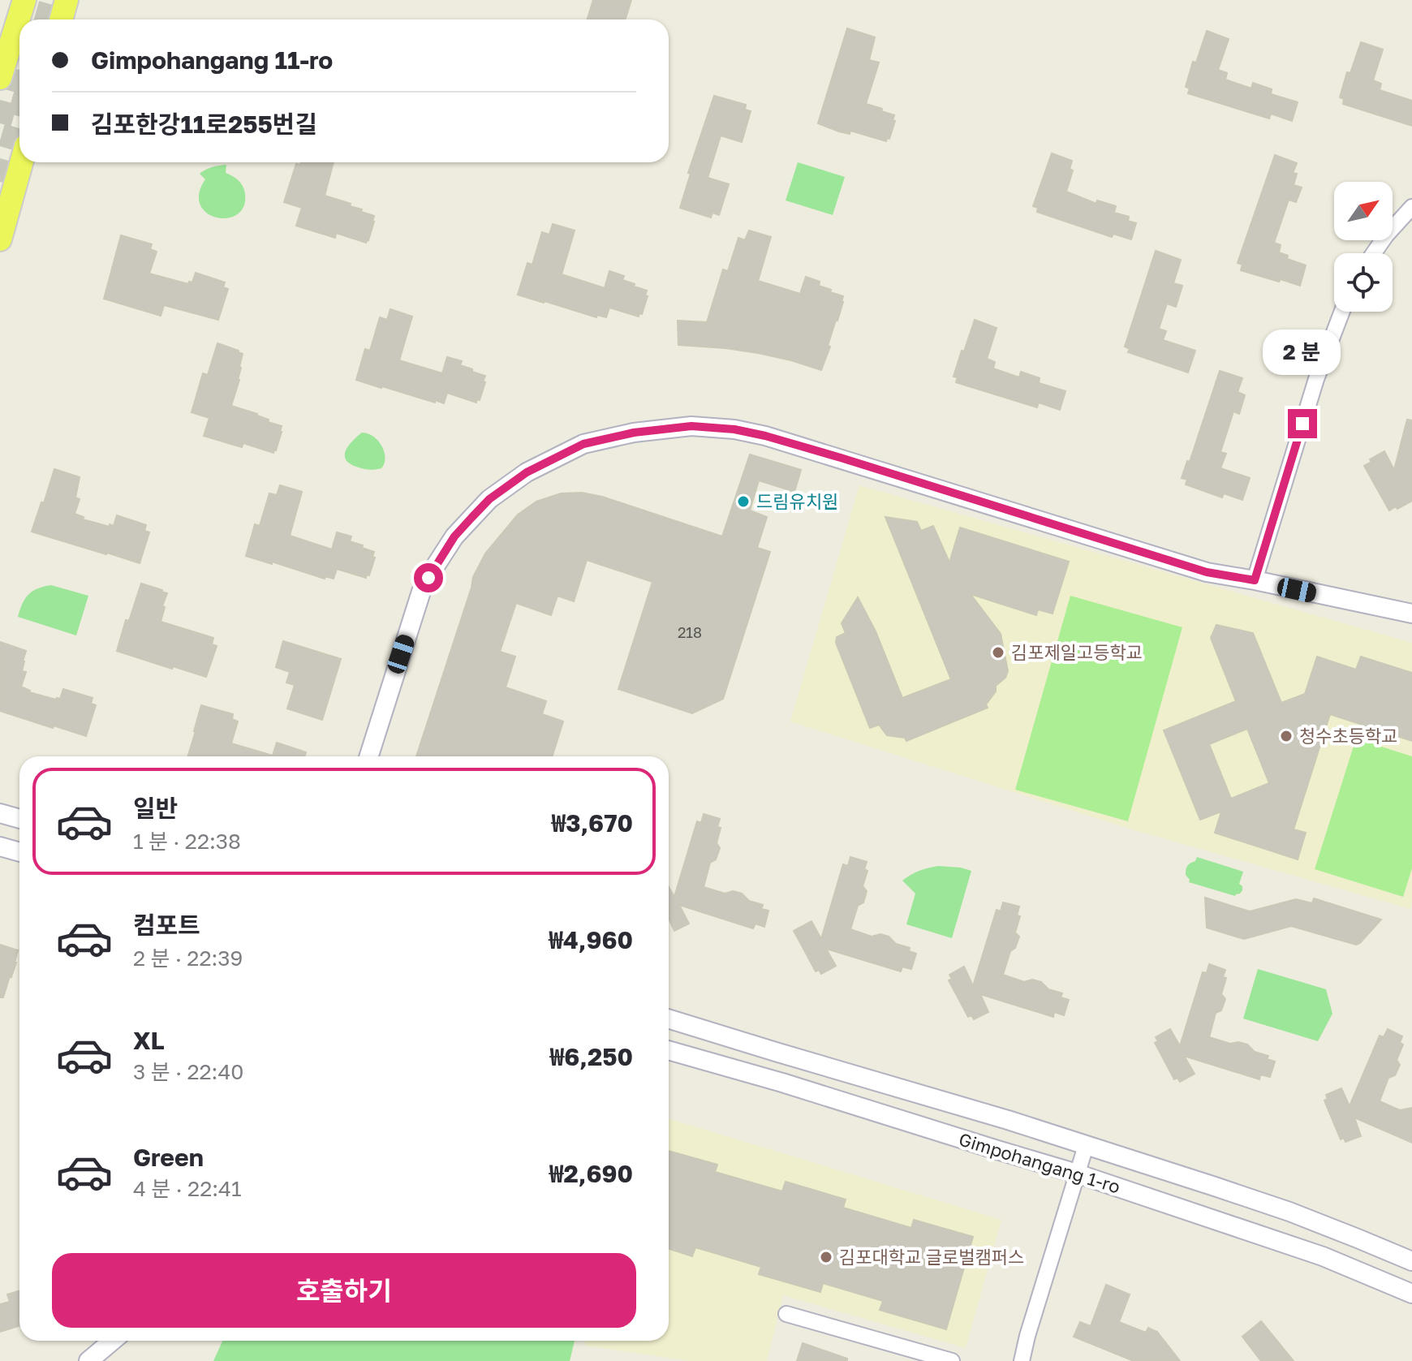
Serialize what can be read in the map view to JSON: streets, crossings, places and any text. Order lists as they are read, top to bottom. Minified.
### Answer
{"streets":{"street":["Gimpohangang 1-ro"]},"places":["드림유치원","김포제일고등학교","청수초등학교","김포대학교 글로벌캠퍼스"],"house_numbers":["218"],"north":"top right","page":{"banner":["Gimpohangang 11-ro","김포한강11로255번길"],"bubble":"2 분","list":[{"name":"일반","note":"1 분 · 22:38","value":"₩3,670"},{"name":"컴포트","note":"2 분 · 22:39","value":"₩4,960"},{"name":"XL","note":"3 분 · 22:40","value":"₩6,250"},{"name":"Green","note":"4 분 · 22:41","value":"₩2,690"}],"buttons":"호출하기"}}
